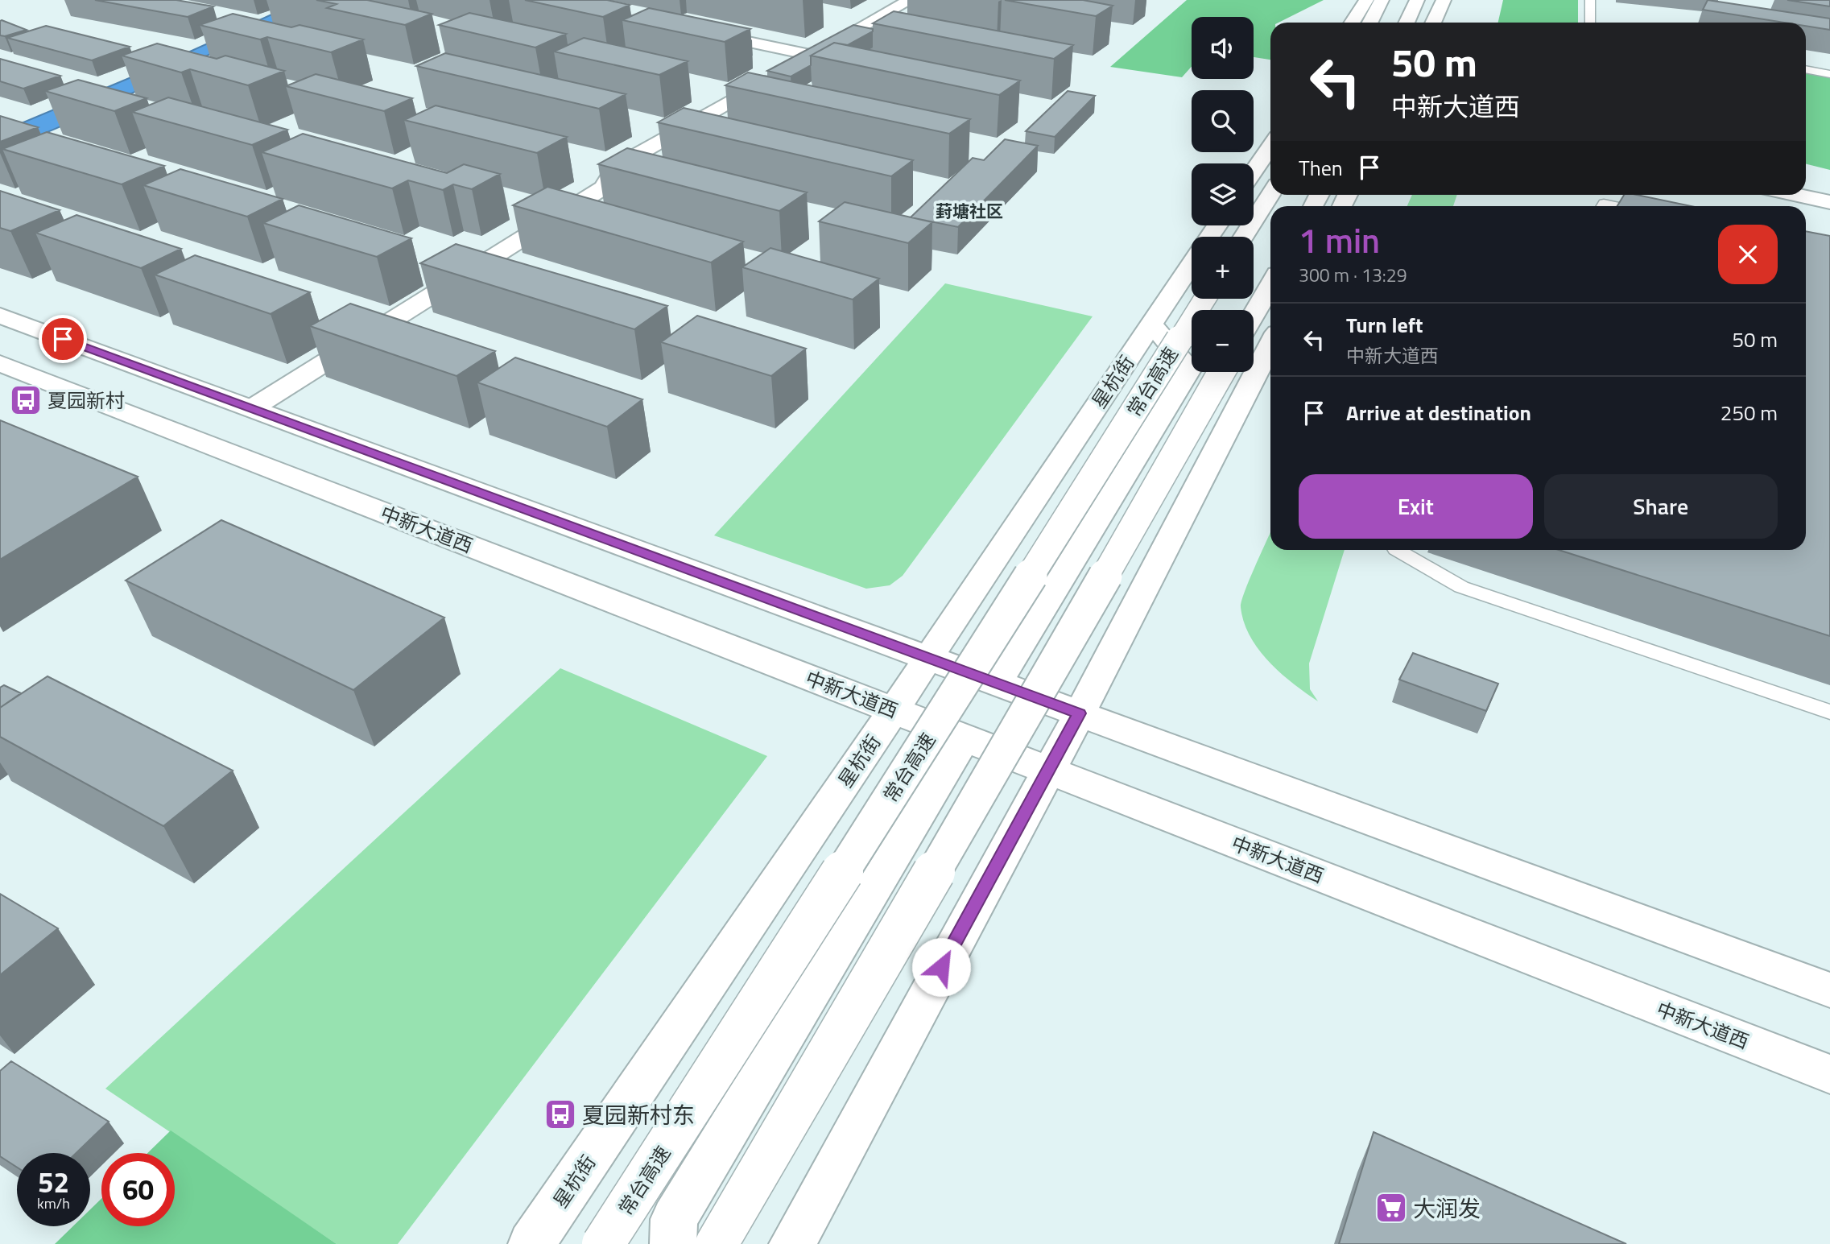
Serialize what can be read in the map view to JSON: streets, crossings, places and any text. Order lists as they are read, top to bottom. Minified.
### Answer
{"streets":{"main road":["星杭街","常台高速","中新大道西"]},"crossings":[["星杭街","中新大道西"]],"districts":["葑塘社区"],"places":{"bus stop":["夏园新村","夏园新村东"],"supermarket":["大润发"]},"page":{"map_buttons":["+","−"],"turn":["50 m","中新大道西"],"then":"Then","heading":["1 min","300 m · 13:29"],"list":[{"name":"Turn left","note":"中新大道西","value":"50 m"},{"name":"Arrive at destination","value":"250 m"}],"buttons":["Exit","Share"],"speed":"52 km/h","limit":"60"}}
